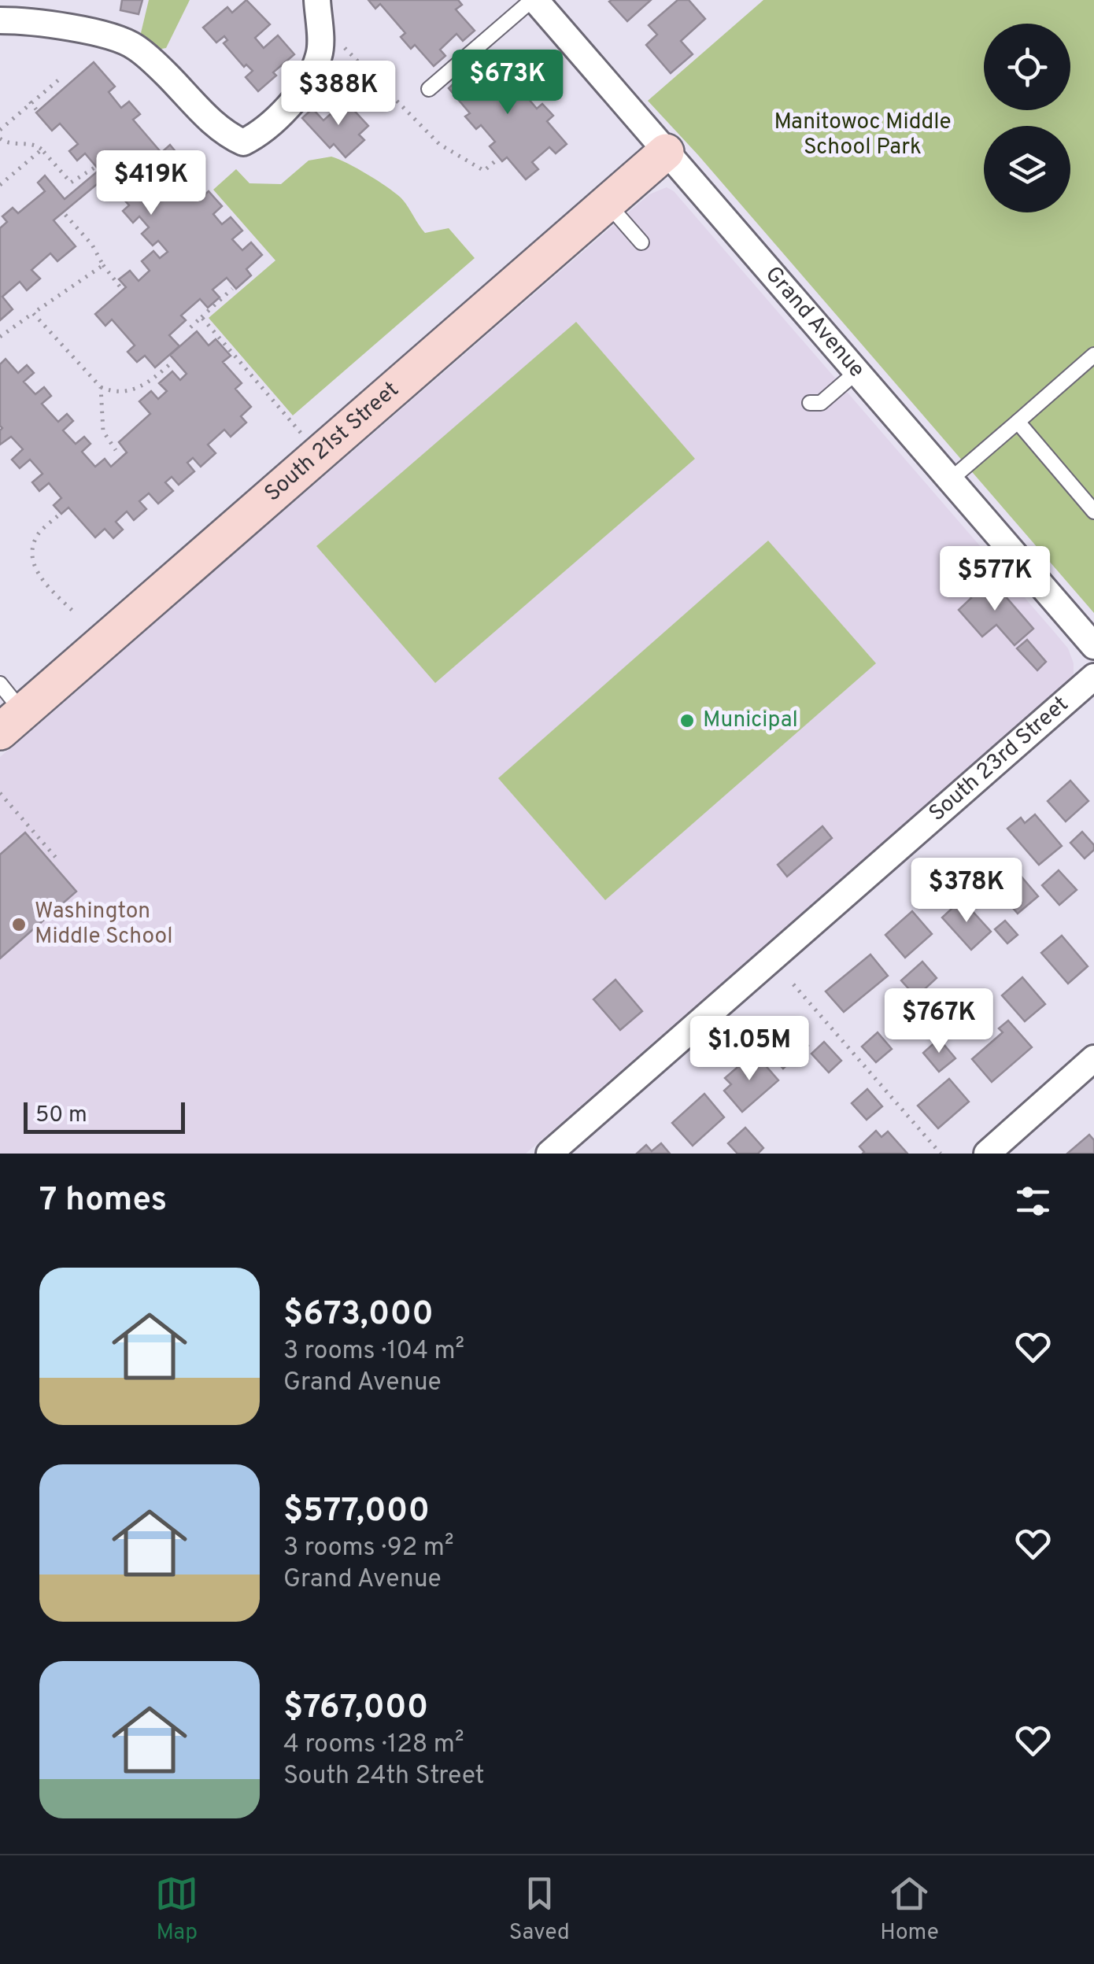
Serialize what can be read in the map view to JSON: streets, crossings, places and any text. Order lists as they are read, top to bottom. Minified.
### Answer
{"streets":{"street":["Grand Avenue","South 21st Street","South 23rd Street"]},"crossings":[["Grand Avenue","South 21st Street"]],"parks":["Manitowoc Middle School Park"],"places":["Municipal","Washington Middle School"],"scale_bar":"50 m","page":{"price":["$673K","$388K","$419K","$577K","$378K","$767K","$1.05M"],"scale":"50 m","heading":"7 homes","list":[{"name":"$673,000","note":"3 rooms · 104 m² · Grand Avenue"},{"name":"$577,000","note":"3 rooms · 92 m² · Grand Avenue"},{"name":"$767,000","note":"4 rooms · 128 m² · South 24th Street"}],"tabs":["Map","Saved","Home"]}}
